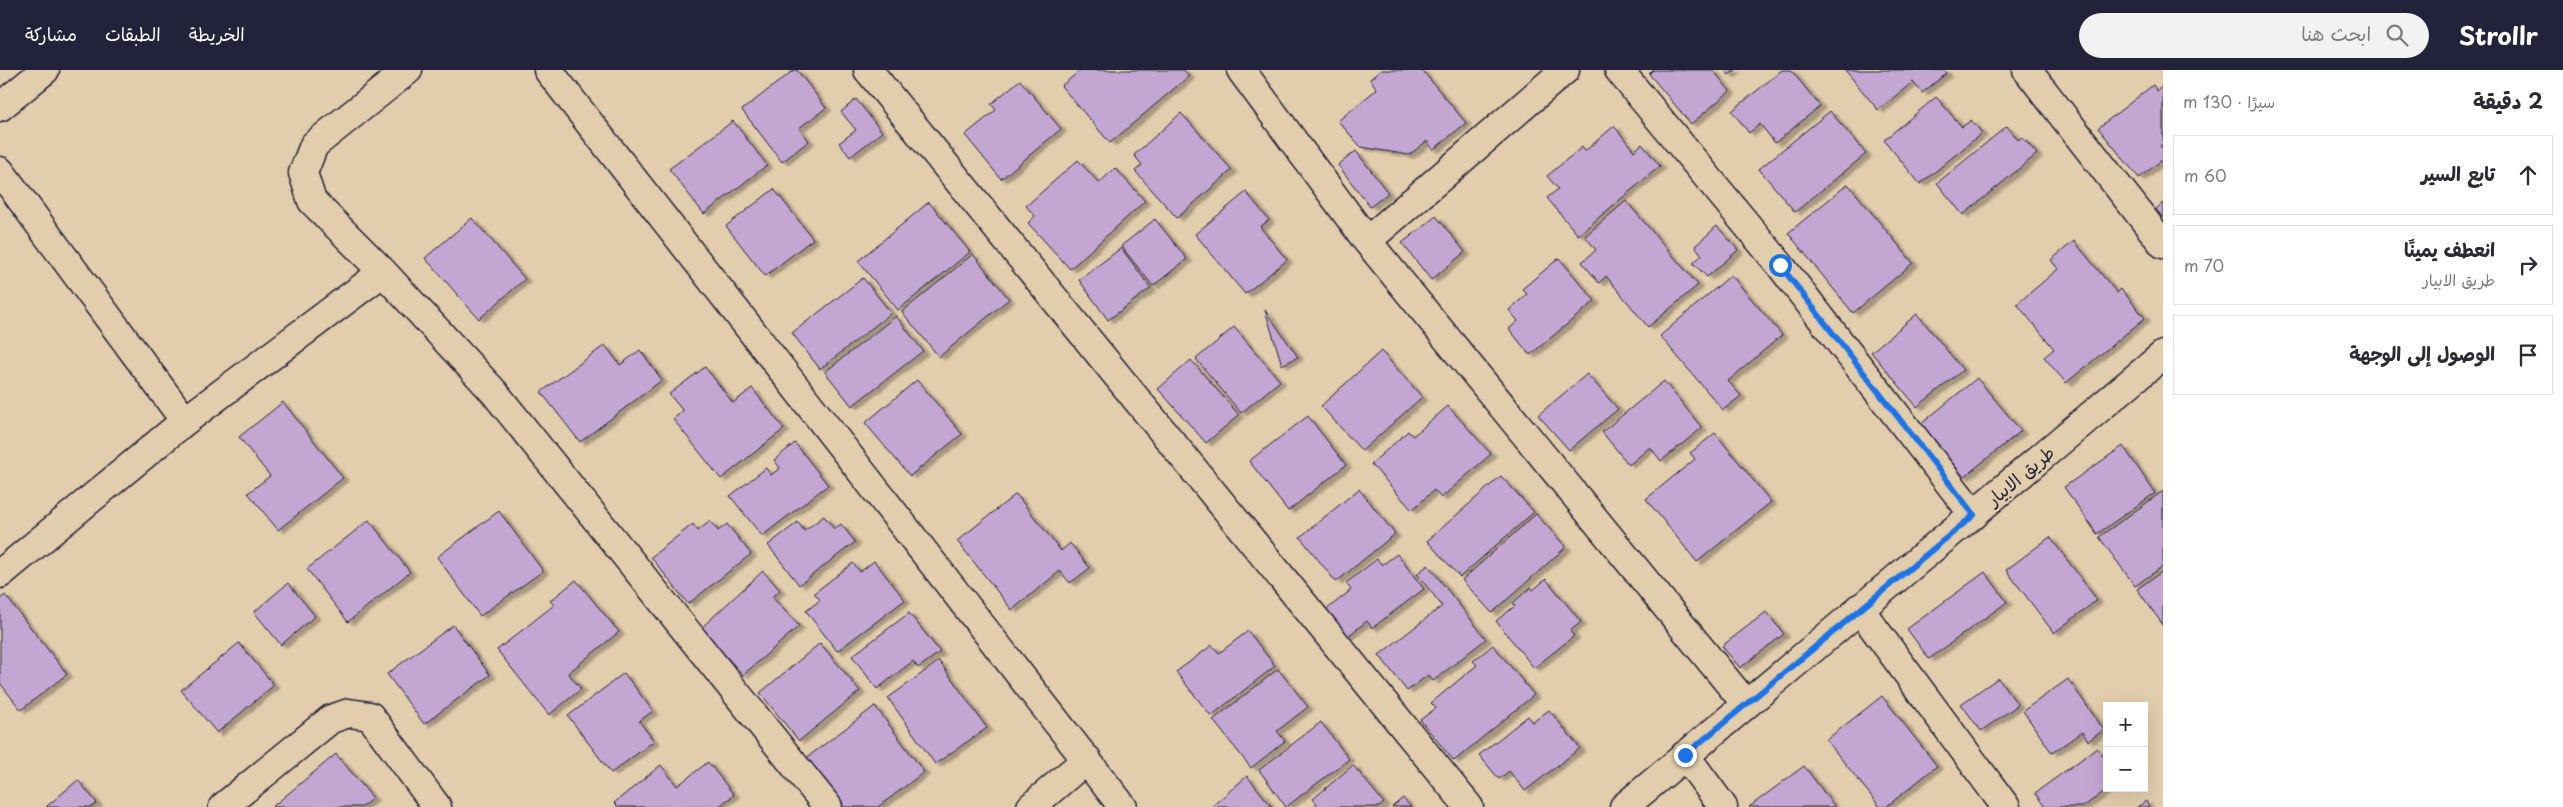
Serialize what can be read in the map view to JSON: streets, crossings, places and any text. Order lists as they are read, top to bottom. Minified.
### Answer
{"streets":{"street":["طريق الابيار"]},"page":{"header":"Strollr","search":"ابحث هنا","nav":["الخريطة","الطبقات","مشاركة"],"heading":["2 دقيقة","سيرًا · 130 m"],"list":[["تابع السير","60 m"],["انعطف يمينًا","طريق الابيار","70 m"],"الوصول إلى الوجهة"],"map_buttons":["+","−"]}}
